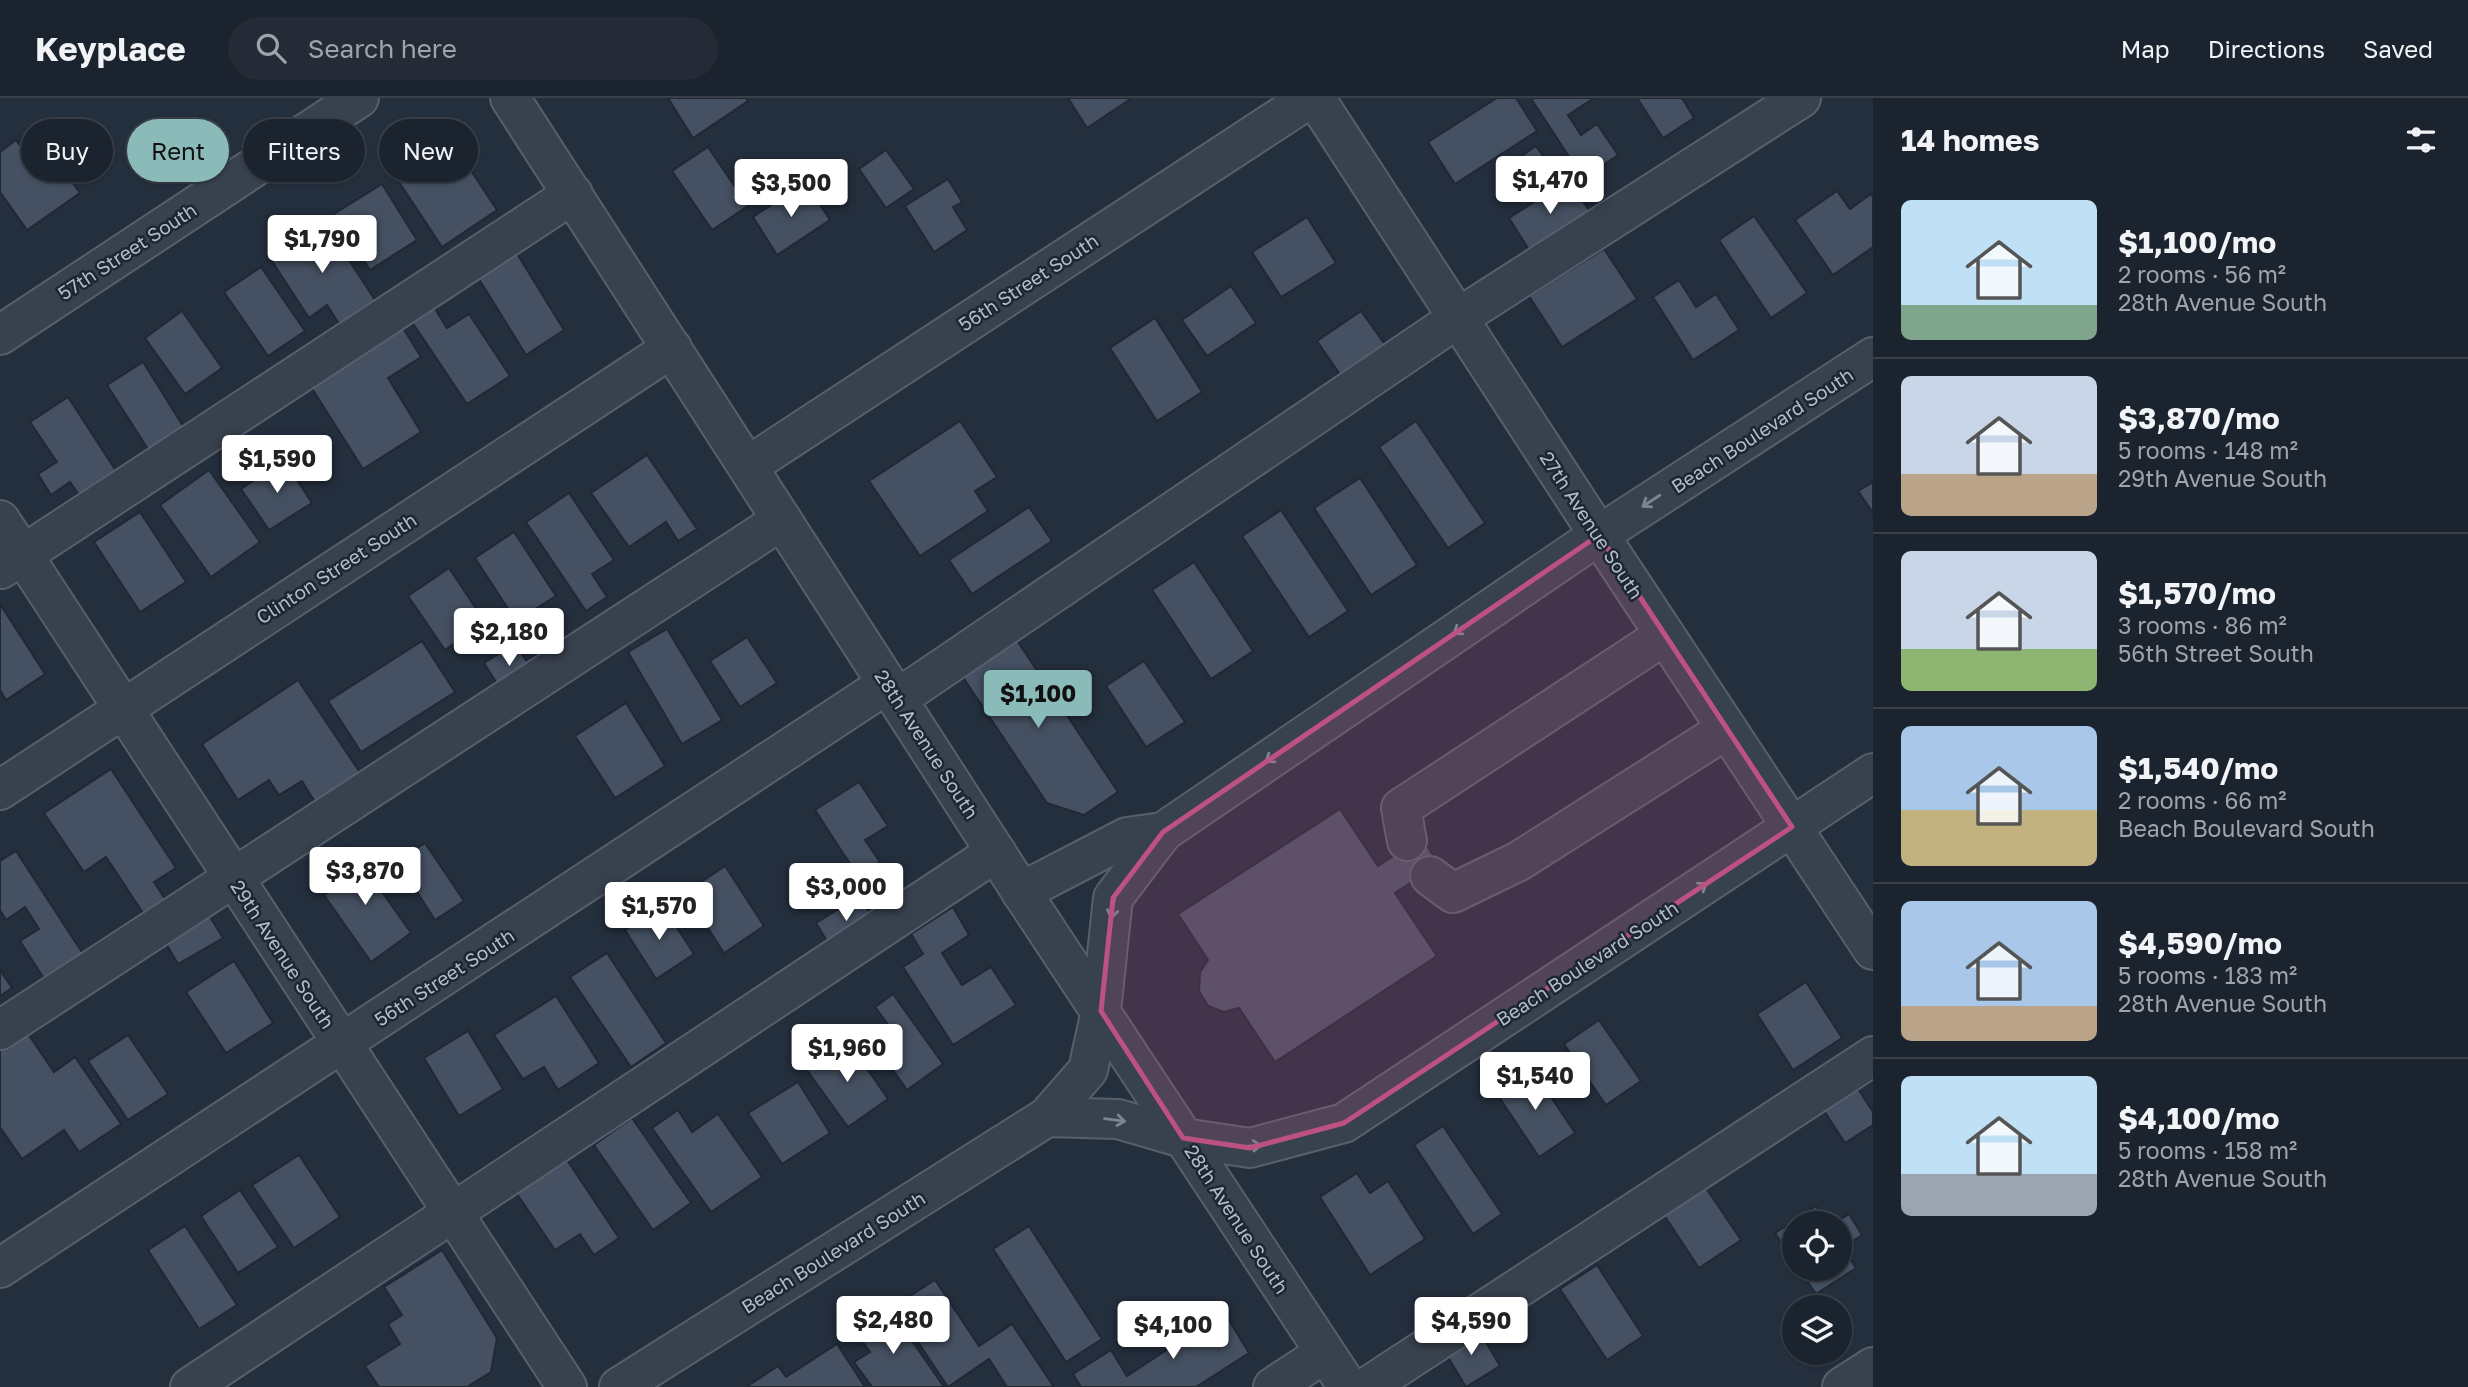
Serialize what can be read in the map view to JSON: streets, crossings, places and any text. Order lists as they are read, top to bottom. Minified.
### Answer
{"streets":{"street":["57th Street South","56th Street South","Beach Boulevard South","27th Avenue South","Clinton Street South","28th Avenue South","29th Avenue South"]},"crossings":[["56th Street South","27th Avenue South"],["56th Street South","28th Avenue South"],["56th Street South","29th Avenue South"],["Beach Boulevard South","27th Avenue South"],["Beach Boulevard South","28th Avenue South"],["Clinton Street South","28th Avenue South"],["Clinton Street South","29th Avenue South"]],"page":{"header":"Keyplace","search":"Search here","nav":["Map","Directions","Saved"],"heading":"14 homes","chip":["Buy","Rent","Filters","New"],"price":["$1,470","$3,500","$1,790","$1,590","$2,180","$1,100","$3,870","$3,000","$1,570","$1,960","$1,540","$2,480","$4,590","$4,100"],"list":[{"name":"$1,100/mo","note":"2 rooms · 56 m² · 28th Avenue South"},{"name":"$3,870/mo","note":"5 rooms · 148 m² · 29th Avenue South"},{"name":"$1,570/mo","note":"3 rooms · 86 m² · 56th Street South"},{"name":"$1,540/mo","note":"2 rooms · 66 m² · Beach Boulevard South"},{"name":"$4,590/mo","note":"5 rooms · 183 m² · 28th Avenue South"},{"name":"$4,100/mo","note":"5 rooms · 158 m² · 28th Avenue South"}]}}
